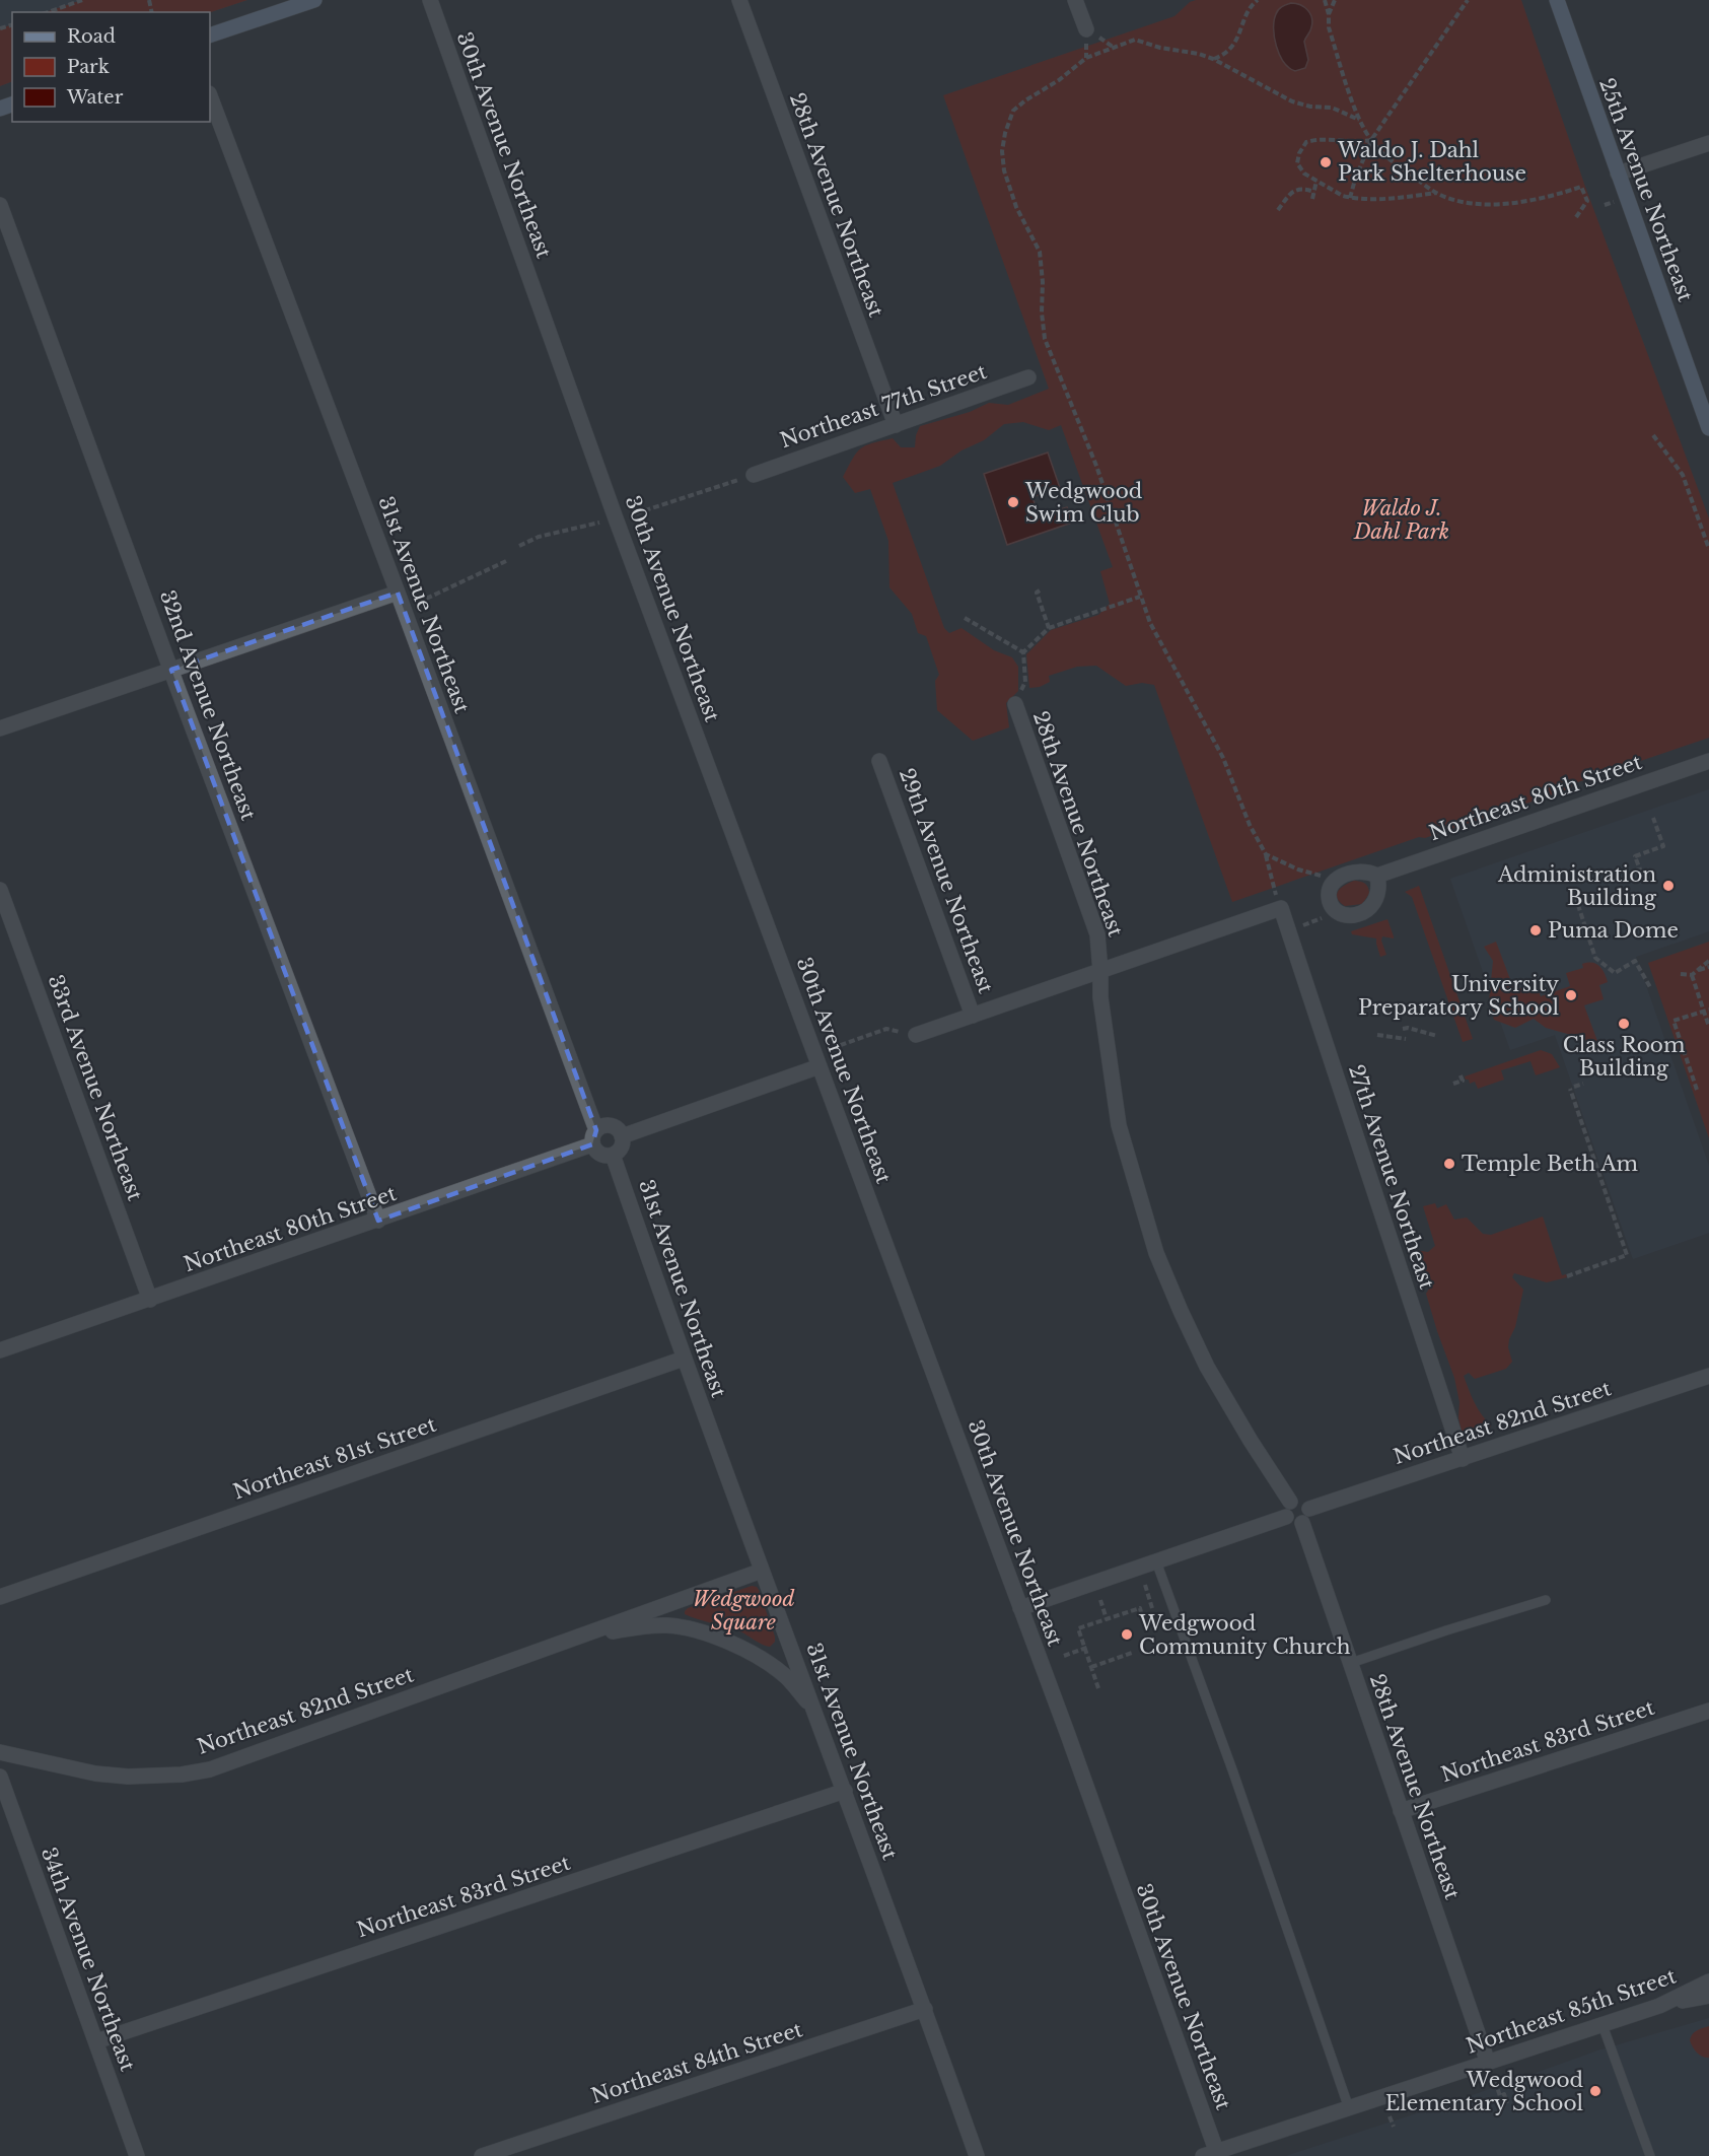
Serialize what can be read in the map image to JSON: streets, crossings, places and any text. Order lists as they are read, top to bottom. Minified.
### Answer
{"streets":{"main road":["25th Avenue Northeast"],"street":["30th Avenue Northeast","28th Avenue Northeast","Northeast 77th Street","31st Avenue Northeast","32nd Avenue Northeast","Northeast 80th Street","29th Avenue Northeast","33rd Avenue Northeast","27th Avenue Northeast","Northeast 82nd Street","Northeast 81st Street","Northeast 83rd Street","34th Avenue Northeast","Northeast 85th Street","Northeast 84th Street"]},"crossings":[["30th Avenue Northeast","Northeast 85th Street"],["28th Avenue Northeast","Northeast 77th Street"],["28th Avenue Northeast","Northeast 82nd Street"],["28th Avenue Northeast","Northeast 83rd Street"],["28th Avenue Northeast","Northeast 85th Street"],["31st Avenue Northeast","Northeast 80th Street"],["31st Avenue Northeast","Northeast 82nd Street"],["31st Avenue Northeast","Northeast 81st Street"],["31st Avenue Northeast","Northeast 83rd Street"],["31st Avenue Northeast","Northeast 84th Street"],["32nd Avenue Northeast","Northeast 80th Street"],["Northeast 80th Street","33rd Avenue Northeast"],["27th Avenue Northeast","Northeast 82nd Street"],["Northeast 83rd Street","34th Avenue Northeast"]],"parks":["Waldo J. Dahl Park","Wedgwood Square"],"places":["Waldo J. Dahl Park Shelterhouse","Wedgwood Swim Club","Administration Building","Puma Dome","University Preparatory School","Class Room Building","Temple Beth Am","Wedgwood Community Church","Wedgwood Elementary School"],"legend":["Road","Park","Water"]}
